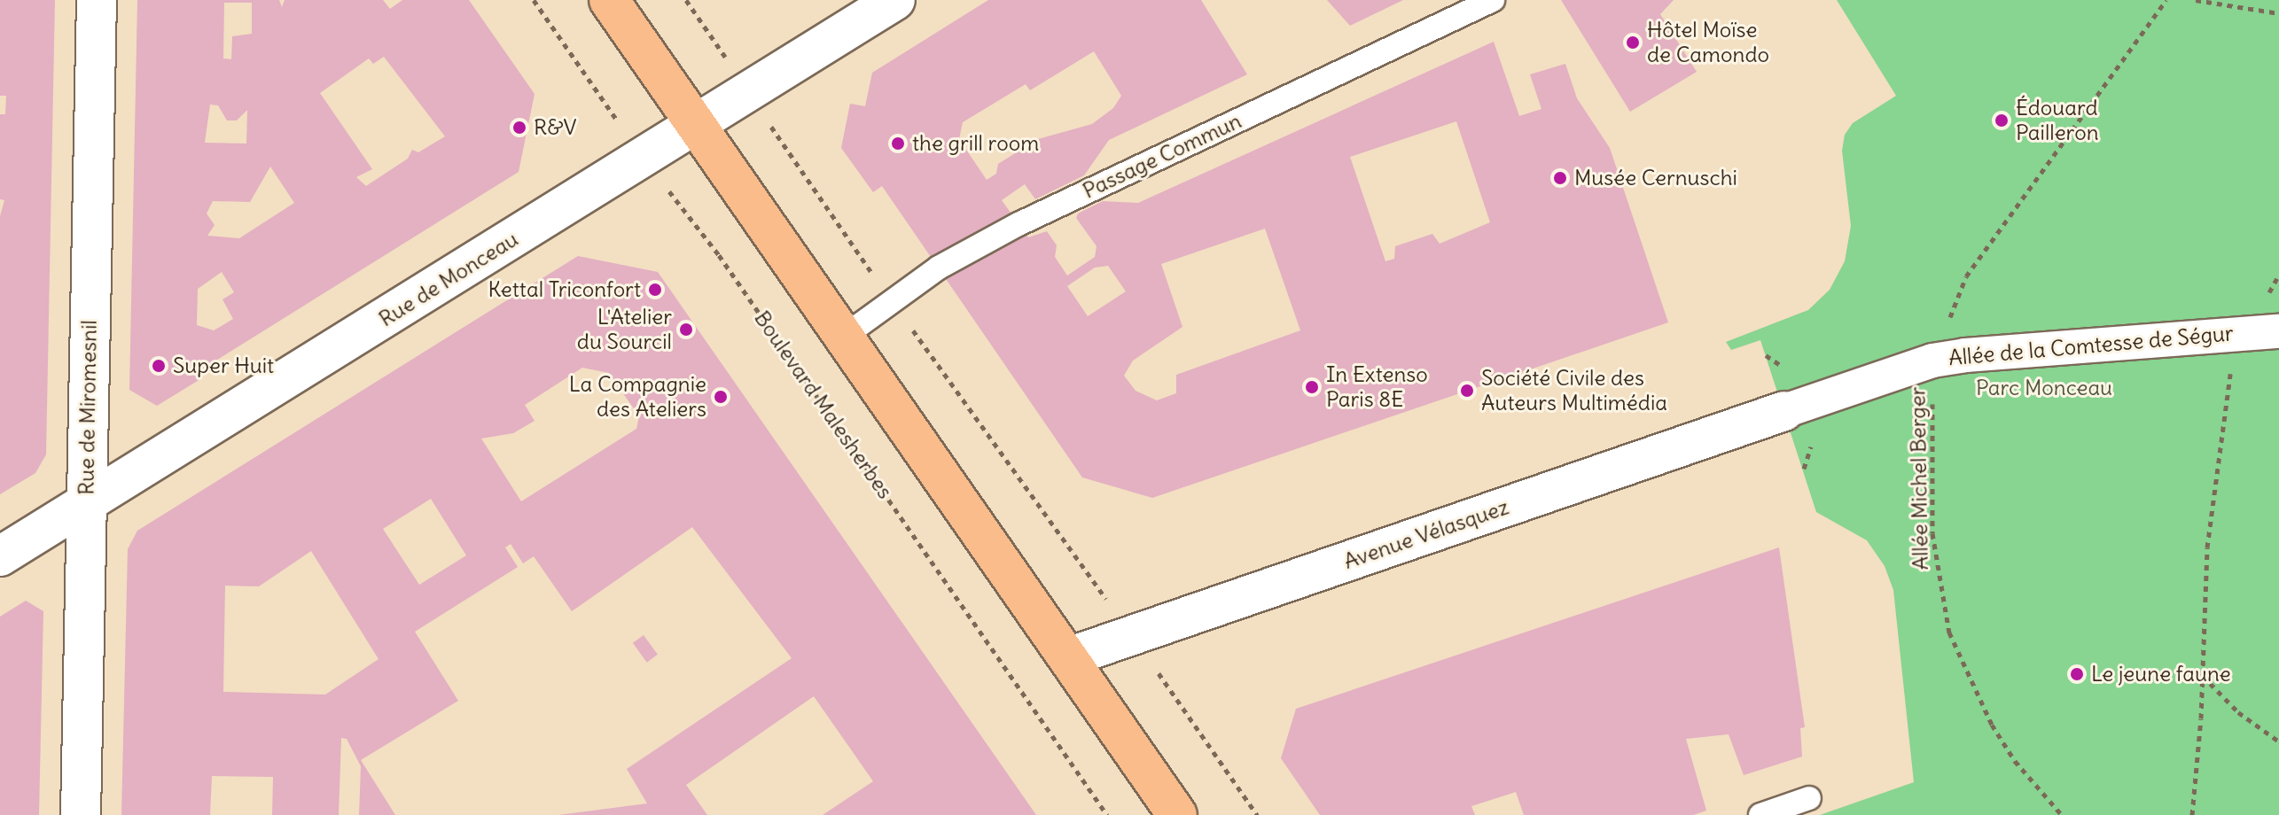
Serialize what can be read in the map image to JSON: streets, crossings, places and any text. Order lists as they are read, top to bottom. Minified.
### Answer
{"streets":{"street":["Rue de Monceau","Allée de la Comtesse de Ségur","Rue de Miromesnil","Avenue Vélasquez"],"lane":["Passage Commun"],"path":["Boulevard Malesherbes","Allée Michel Berger"]},"crossings":[["Rue de Monceau","Boulevard Malesherbes"],["Rue de Monceau","Rue de Miromesnil"],["Allée de la Comtesse de Ségur","Allée Michel Berger"],["Allée de la Comtesse de Ségur","Avenue Vélasquez"]],"parks":["Parc Monceau"],"places":["Hôtel Moïse de Camondo","Édouard Pailleron","R&V","the grill room","Musée Cernuschi","Kettal Triconfort","L'Atelier du Sourcil","Super Huit","In Extenso Paris 8E","Société Civile des Auteurs Multimédia","La Compagnie des Ateliers","Le jeune faune"]}
